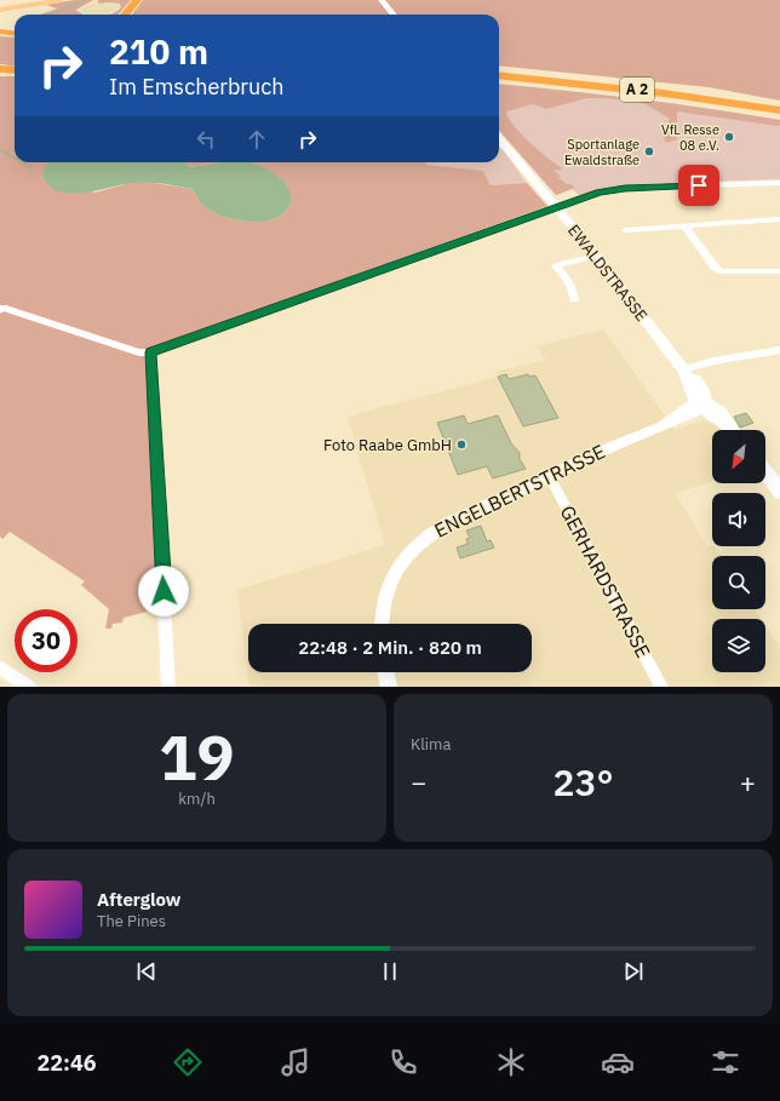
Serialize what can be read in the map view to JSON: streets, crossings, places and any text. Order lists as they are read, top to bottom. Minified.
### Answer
{"streets":{"highway":["A 2"],"main road":["EWALDSTRASSE"],"street":["ENGELBERTSTRASSE","GERHARDSTRASSE"]},"crossings":[["EWALDSTRASSE","ENGELBERTSTRASSE"],["ENGELBERTSTRASSE","GERHARDSTRASSE"]],"places":["VfL Resse 08 e.V.","Sportanlage Ewaldstraße","Foto Raabe GmbH"],"north":"bottom left","page":{"turn":["210 m","Im Emscherbruch"],"limit":"30","trip":"22:48 · 2 Min. · 820 m","tile":[["19","km/h"],"Klima"],"heat":["−","23°","+"],"song":["Afterglow","The Pines"],"tabs":"22:46"}}
